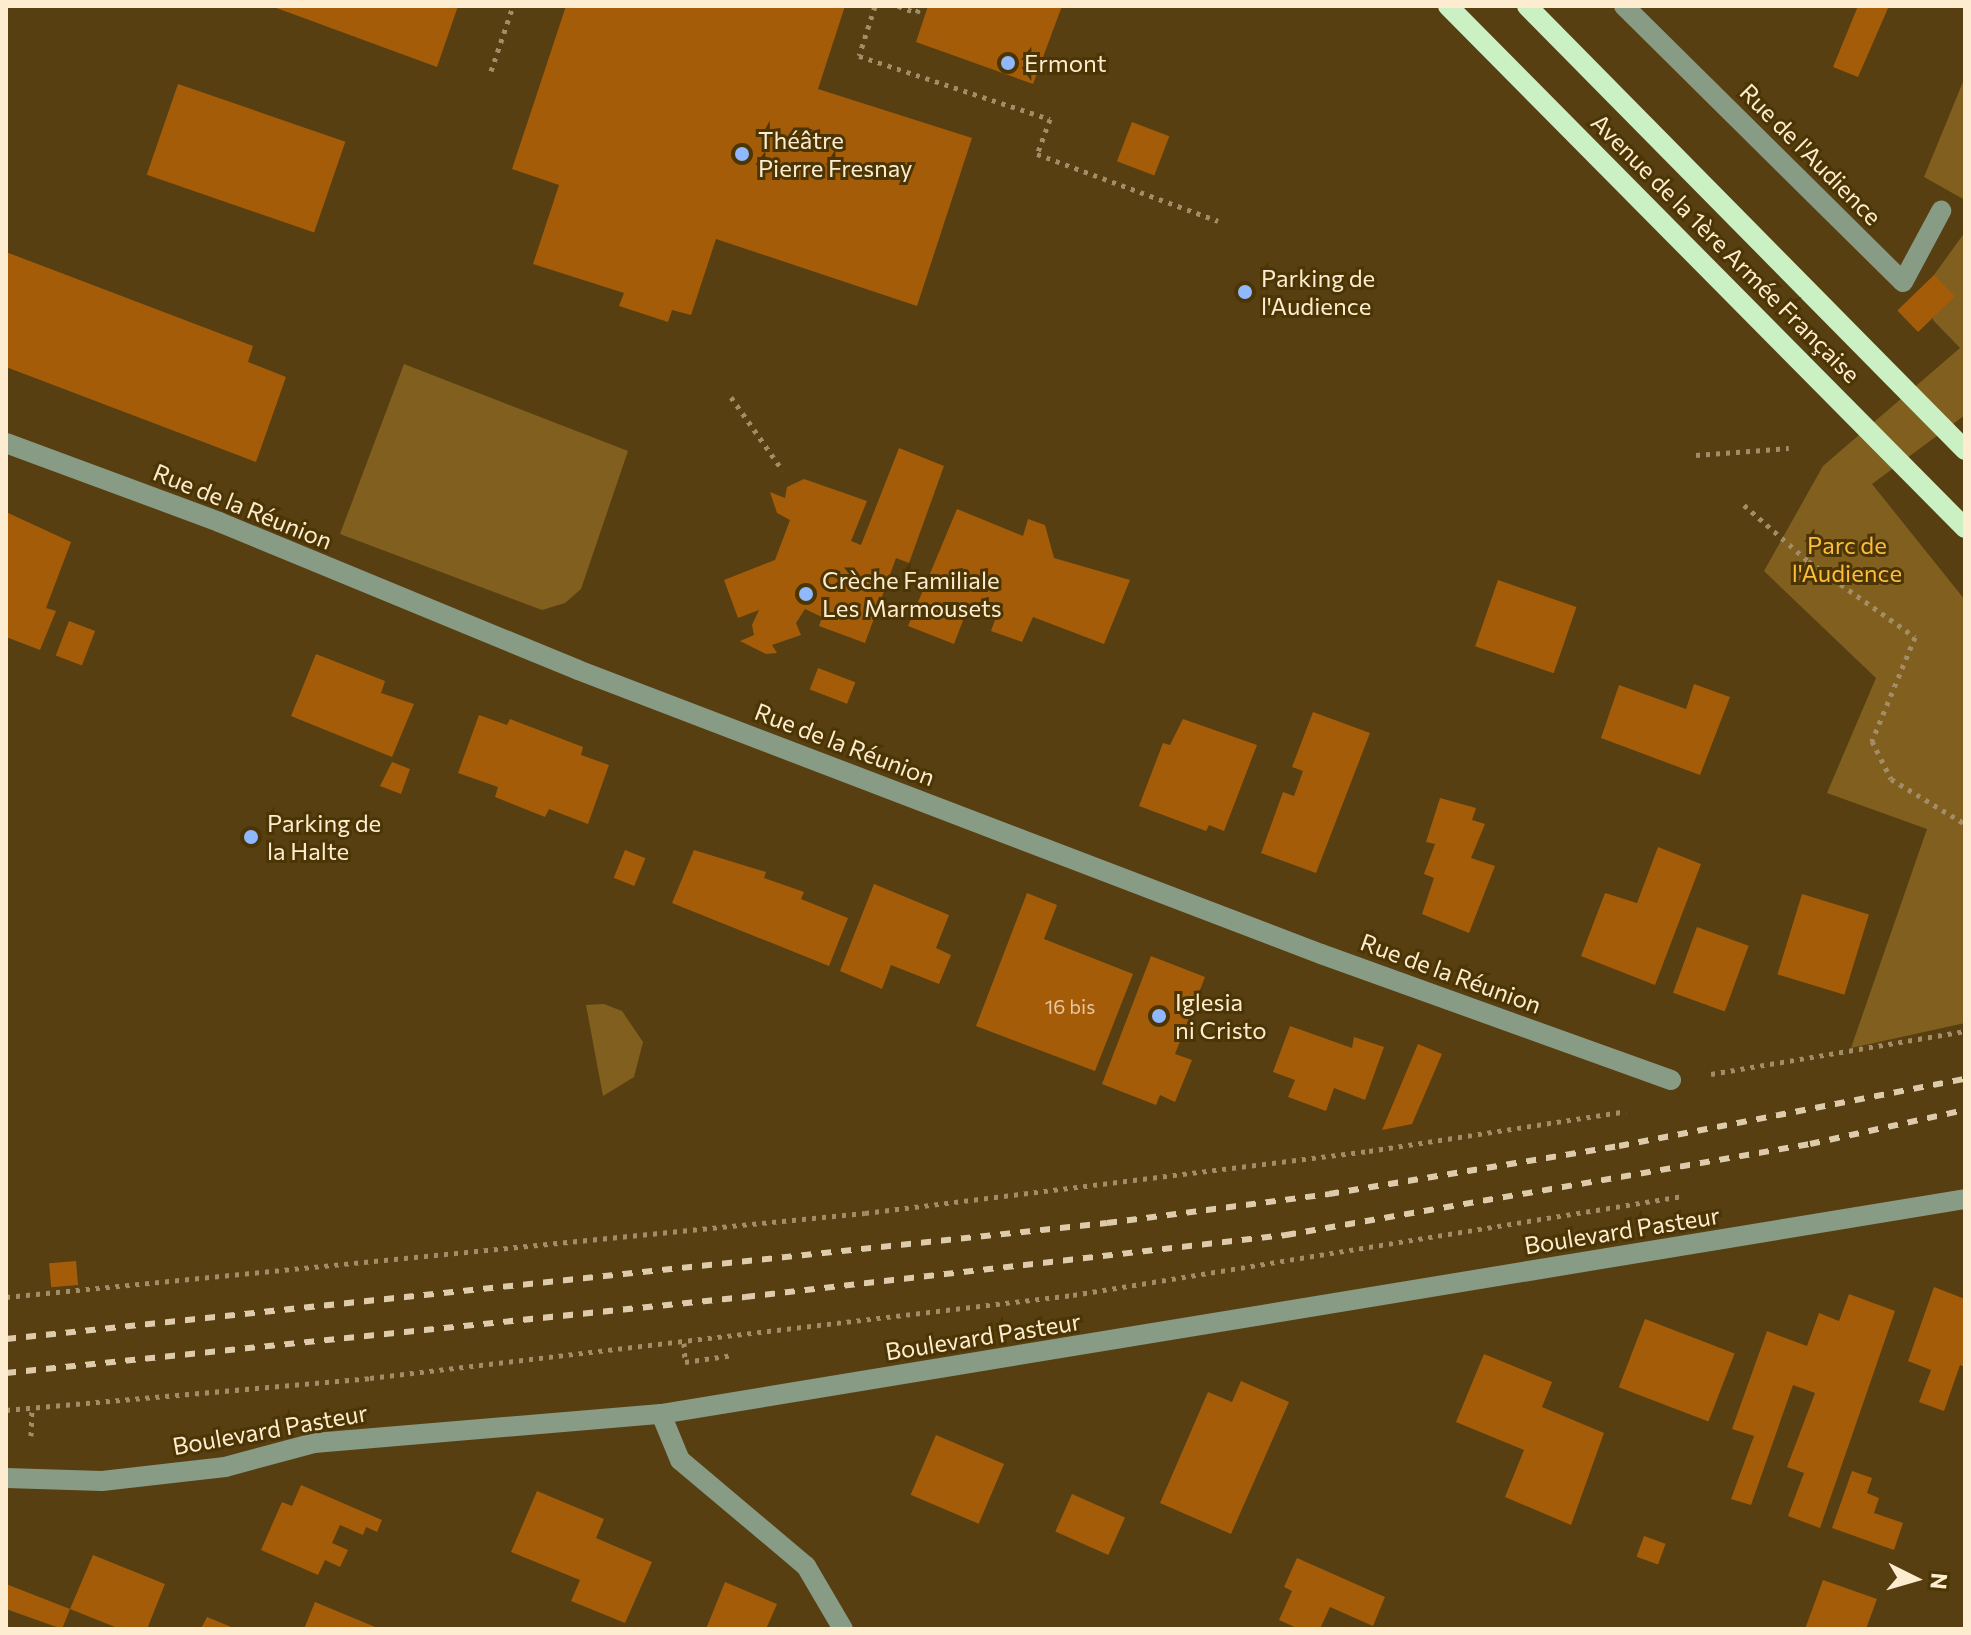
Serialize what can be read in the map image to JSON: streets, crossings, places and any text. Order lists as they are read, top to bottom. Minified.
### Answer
{"streets":{"main road":["Avenue de la 1ère Armée Française"],"street":["Rue de l'Audience","Rue de la Réunion","Boulevard Pasteur"]},"parks":["Parc de l'Audience"],"places":["Ermont","Théâtre Pierre Fresnay","Parking de l'Audience","Crèche Familiale Les Marmousets","Parking de la Halte","Iglesia ni Cristo"],"house_numbers":["16 bis"],"north":"right"}
